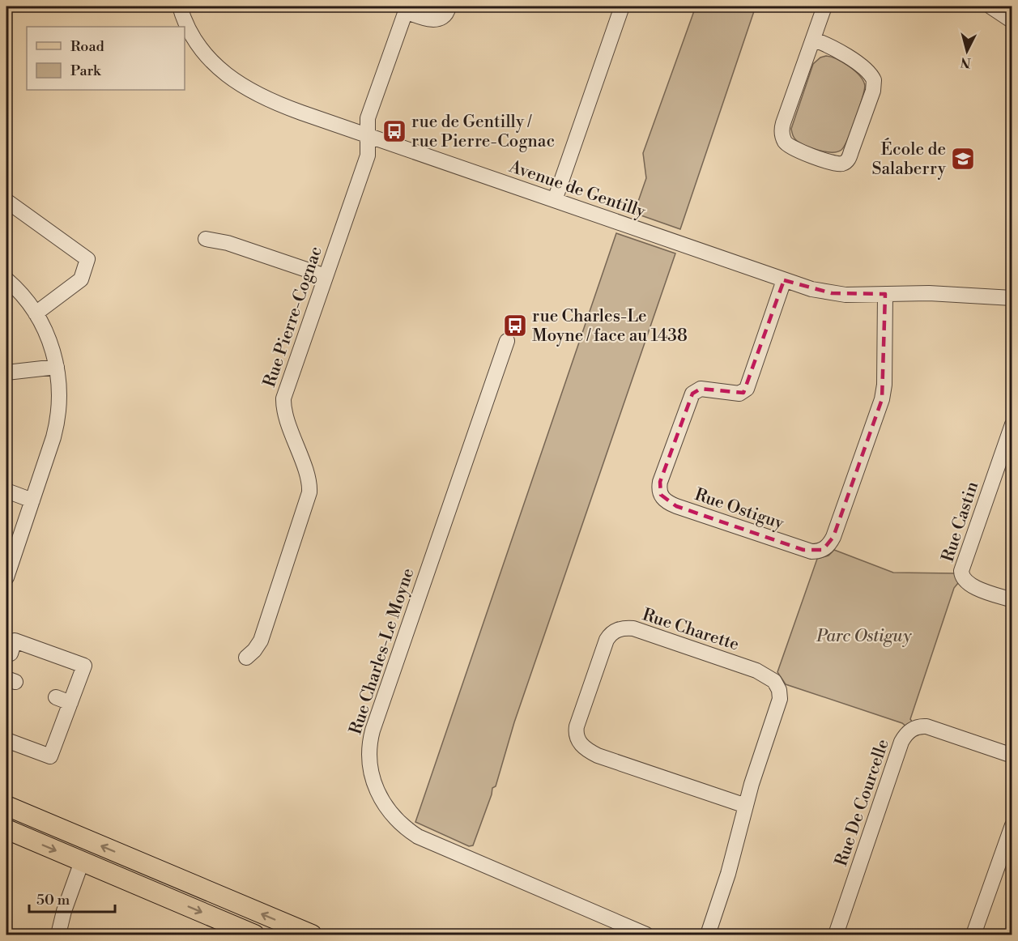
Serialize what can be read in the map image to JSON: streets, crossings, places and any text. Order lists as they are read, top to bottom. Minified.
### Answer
{"streets":{"street":["Avenue de Gentilly","Rue Pierre-Cognac","Rue Ostiguy","Rue Castin","Rue Charette","Rue Charles-Le Moyne","Rue De Courcelle"]},"crossings":[["Avenue de Gentilly","Rue Pierre-Cognac"],["Avenue de Gentilly","Rue Ostiguy"]],"parks":["Parc Ostiguy"],"places":{"bus stop":["rue de Gentilly / rue Pierre-Cognac","rue Charles-Le Moyne / face au 1438"],"school or university":["École de Salaberry"]},"legend":["Road","Park"],"scale_bar":"50 m","north":"bottom"}
